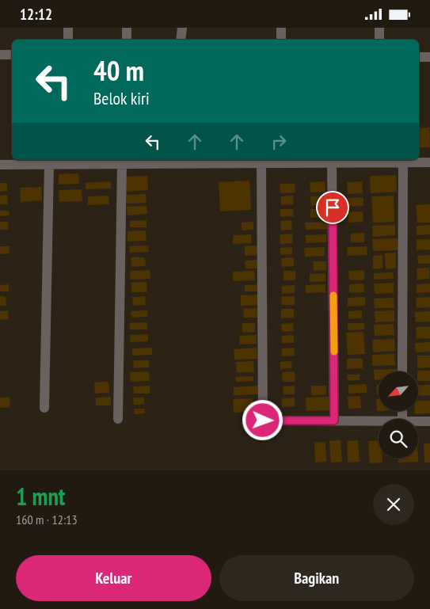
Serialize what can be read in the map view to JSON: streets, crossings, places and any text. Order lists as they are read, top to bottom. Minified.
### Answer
{"north":"bottom left","page":{"status":"12:12","turn":["40 m","Belok kiri"],"heading":["1 mnt","160 m · 12:13"],"buttons":["Keluar","Bagikan"]}}
